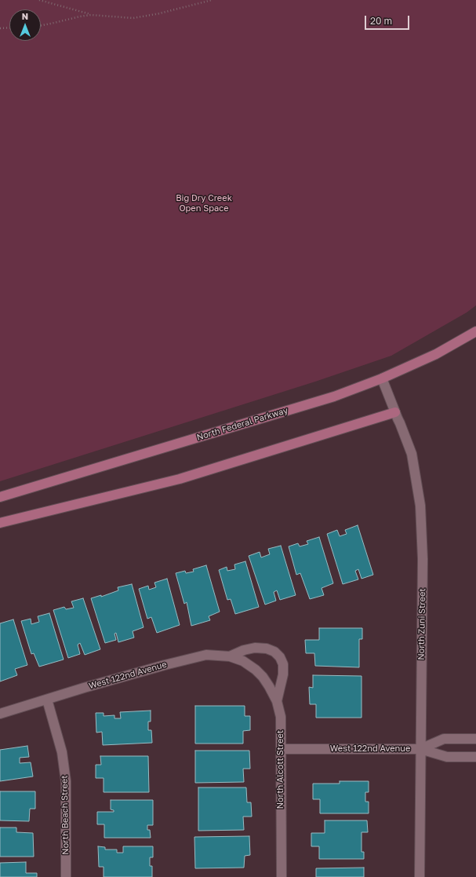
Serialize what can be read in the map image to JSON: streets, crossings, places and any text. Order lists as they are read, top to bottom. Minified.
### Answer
{"streets":{"main road":["North Federal Parkway"],"street":["North Zuni Street","West 122nd Avenue","North Alcott Street","North Beach Street"]},"crossings":[["North Federal Parkway","North Zuni Street"],["North Zuni Street","West 122nd Avenue"],["West 122nd Avenue","North Alcott Street"],["West 122nd Avenue","North Beach Street"]],"parks":["Big Dry Creek Open Space"],"scale_bar":"20 m","north":"top"}
